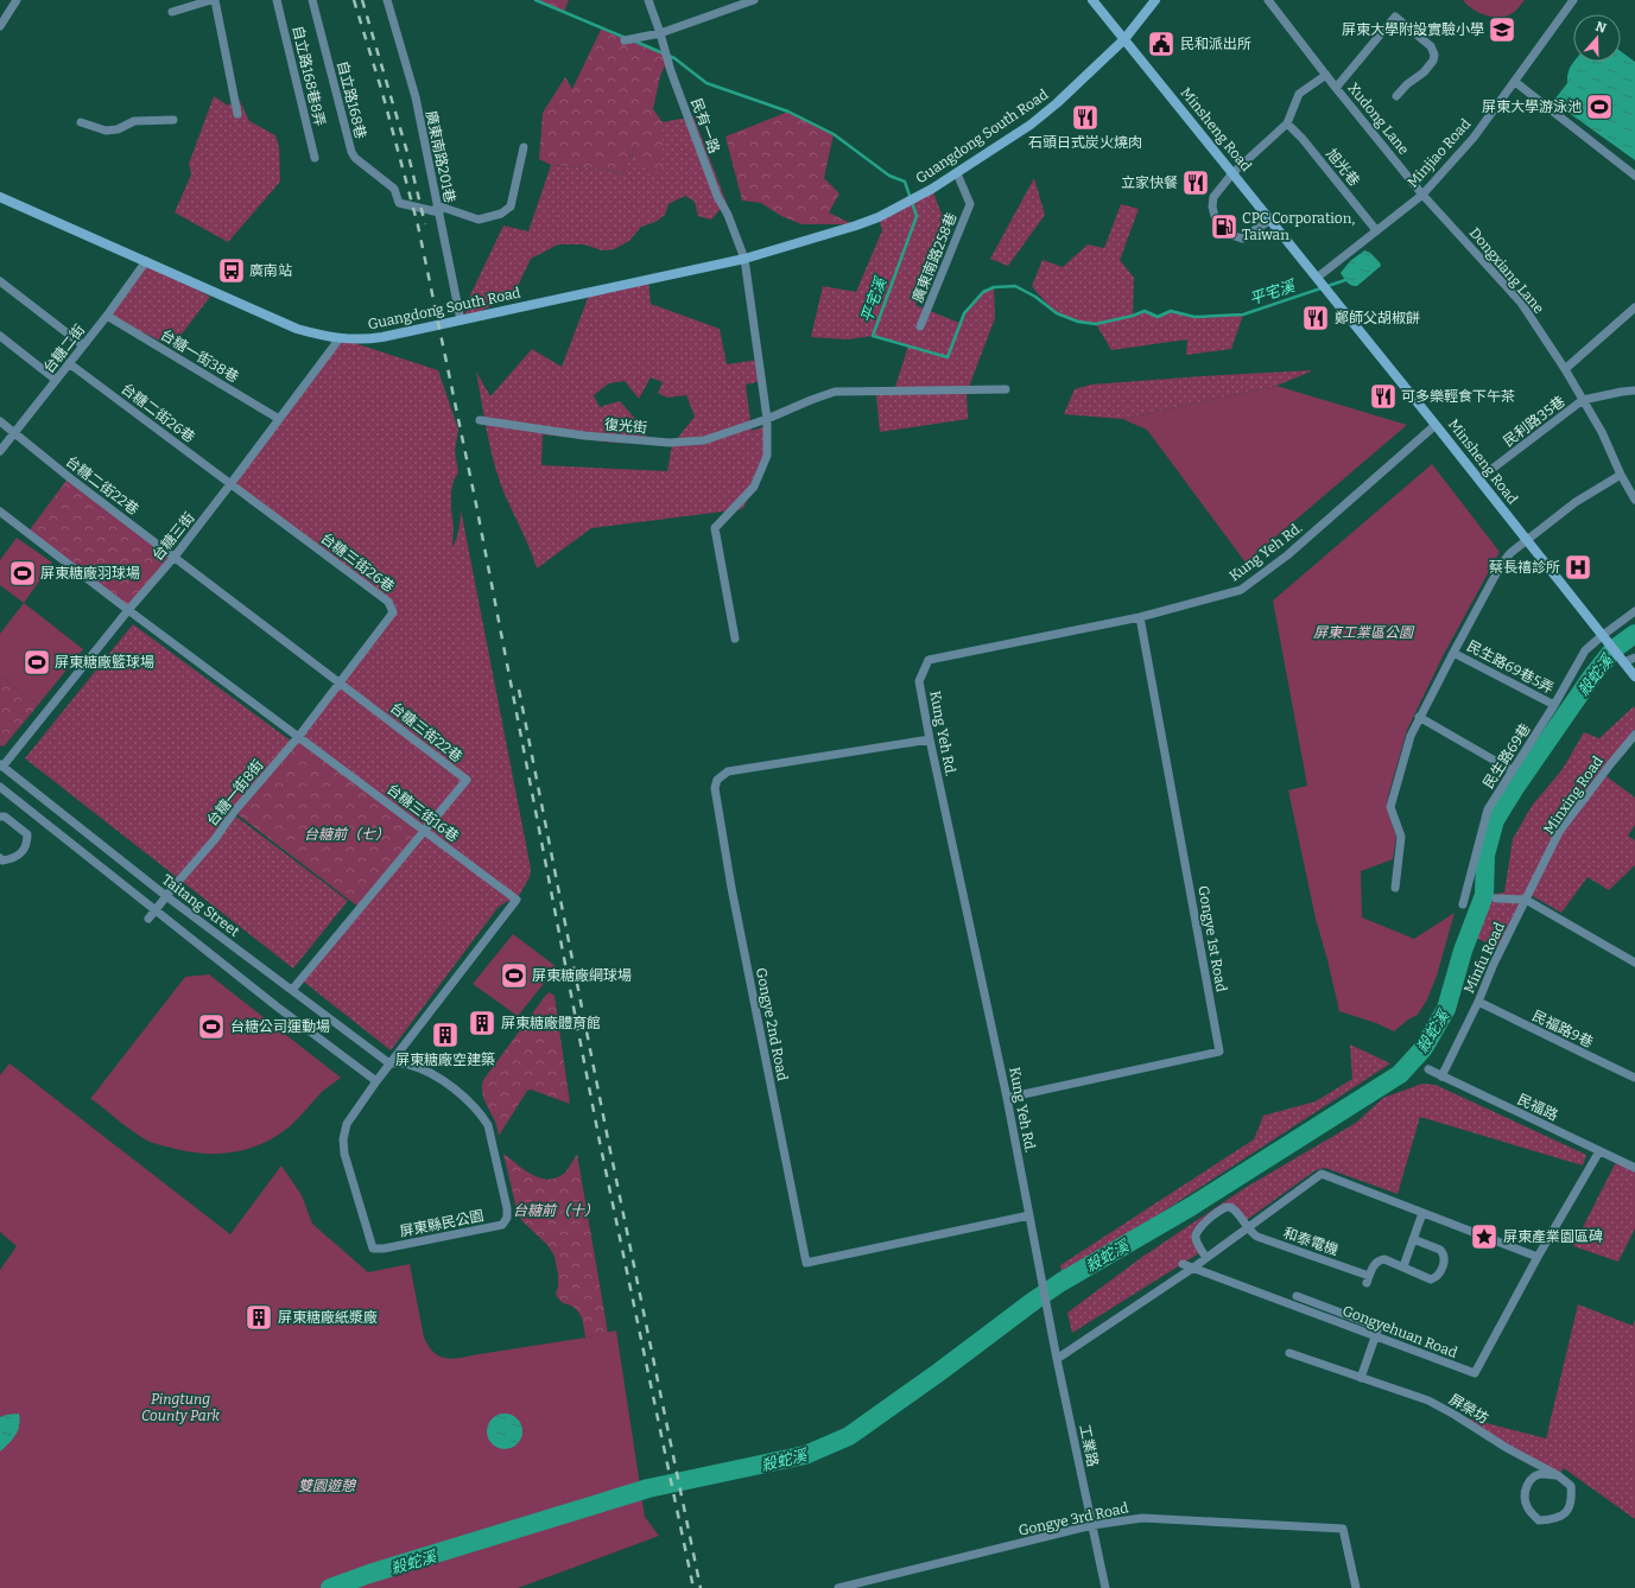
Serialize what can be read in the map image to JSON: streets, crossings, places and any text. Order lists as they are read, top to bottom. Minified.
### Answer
{"streets":{"street":["自立路168巷8弄","自立路168巷","Xudong Lane","民有一路","Minsheng Road","Guangdong South Road","Minjiao Road","廣東南路201巷","旭光巷","廣東南路258巷","Dongxiang Lane","台糖二街","台糖一街38巷","台糖二街26巷","民利路35巷","復光街","台糖二街22巷","台糖三街","Kung Yeh Rd.","台糖三街26巷","民生路69巷5弄","台糖三街22巷","民生路69巷","台糖一街8街","Minxing Road","台糖三街16巷","Taitang Street","Gongye 1st Road","Minfu Road","Gongye 2nd Road","民福路9巷","民福路","屏東縣民公園","和泰電機","Gongyehuan Road","屏榮坊","工業路","Gongye 3rd Road"]},"crossings":[["自立路168巷","廣東南路201巷"],["Xudong Lane","Minjiao Road"],["Xudong Lane","Dongxiang Lane"],["民有一路","Guangdong South Road"],["Minsheng Road","Guangdong South Road"],["Minsheng Road","Minjiao Road"],["Minsheng Road","民利路35巷"],["Minsheng Road","Kung Yeh Rd."],["Minsheng Road","民生路69巷"],["Guangdong South Road","廣東南路201巷"],["Guangdong South Road","廣東南路258巷"],["Guangdong South Road","台糖二街"],["Guangdong South Road","台糖三街"],["Minjiao Road","旭光巷"],["Minjiao Road","Dongxiang Lane"],["Dongxiang Lane","民利路35巷"],["台糖二街","台糖一街38巷"],["台糖二街","台糖二街26巷"],["台糖二街","台糖二街22巷"],["台糖一街38巷","台糖三街"],["台糖二街26巷","台糖三街"],["台糖二街26巷","台糖三街26巷"],["台糖二街22巷","台糖三街"],["台糖二街22巷","台糖三街22巷"],["台糖三街","台糖三街26巷"],["台糖三街","台糖三街22巷"],["台糖三街","台糖三街16巷"],["台糖三街","Taitang Street"],["Kung Yeh Rd.","Gongye 1st Road"],["Kung Yeh Rd.","Gongye 2nd Road"],["Kung Yeh Rd.","工業路"],["台糖三街26巷","台糖三街22巷"],["台糖三街26巷","台糖一街8街"],["民生路69巷5弄","民生路69巷"],["台糖三街22巷","台糖一街8街"],["台糖三街22巷","台糖三街16巷"],["台糖三街22巷","Taitang Street"],["台糖一街8街","台糖三街16巷"],["台糖一街8街","Taitang Street"],["Minxing Road","Minfu Road"],["台糖三街16巷","Taitang Street"],["台糖三街16巷","屏東縣民公園"],["Taitang Street","屏東縣民公園"],["Minfu Road","民福路9巷"],["Minfu Road","民福路"],["民福路","Gongyehuan Road"],["工業路","Gongye 3rd Road"]],"water":["平宅溪","殺蛇溪"],"parks":["屏東工業區公園","台糖前（七）","台糖前（十）","Pingtung County Park","雙園遊憩"],"places":{"school or university":["屏東大學附設實驗小學"],"public building":["民和派出所"],"sports":["屏東大學游泳池","屏東糖廠羽球場","屏東糖廠籃球場","屏東糖廠網球場","台糖公司運動場"],"restaurant":["石頭日式炭火燒肉","立家快餐","鄭師父胡椒餅","可多樂輕食下午茶"],"fuel station":["CPC Corporation, Taiwan"],"bus stop":["廣南站"],"hospital":["蔡長禧診所"],"building":["屏東糖廠體育館","屏東糖廠空建築","屏東糖廠紙漿廠"],"place":["屏東產業園區碑"]},"north":"top"}
